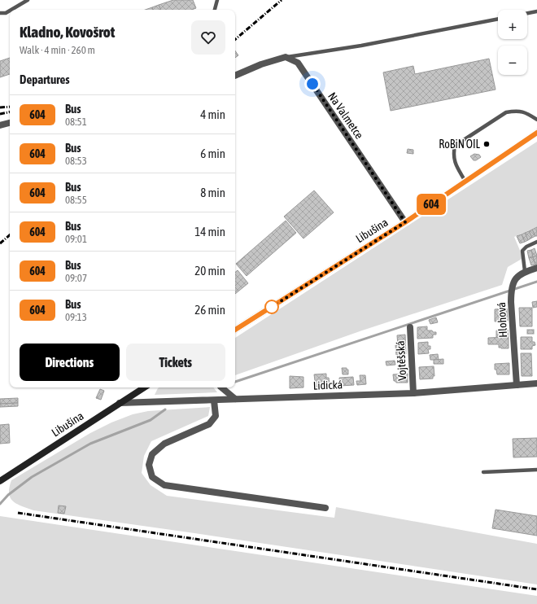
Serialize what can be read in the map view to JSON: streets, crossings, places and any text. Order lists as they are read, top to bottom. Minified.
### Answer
{"streets":{"main road":["Libušina"],"street":["Na Valmetce","Hlohová","Vojtěšská","Lidická"]},"crossings":[["Na Valmetce","Libušina"],["Libušina","Lidická"],["Hlohová","Lidická"],["Vojtěšská","Lidická"]],"places":["RoBiN OIL"],"lines":["bus line 604"],"page":{"on_map":"604","map_buttons":["+","−"],"heading":[["Kladno, Kovošrot","Walk · 4 min · 260 m"],"Departures"],"list":[{"mark":"604","name":"Bus","note":"08:51","value":"4 min"},{"mark":"604","name":"Bus","note":"08:53","value":"6 min"},{"mark":"604","name":"Bus","note":"08:55","value":"8 min"},{"mark":"604","name":"Bus","note":"09:01","value":"14 min"},{"mark":"604","name":"Bus","note":"09:07","value":"20 min"},{"mark":"604","name":"Bus","note":"09:13","value":"26 min"}],"buttons":["Directions","Tickets"]}}
